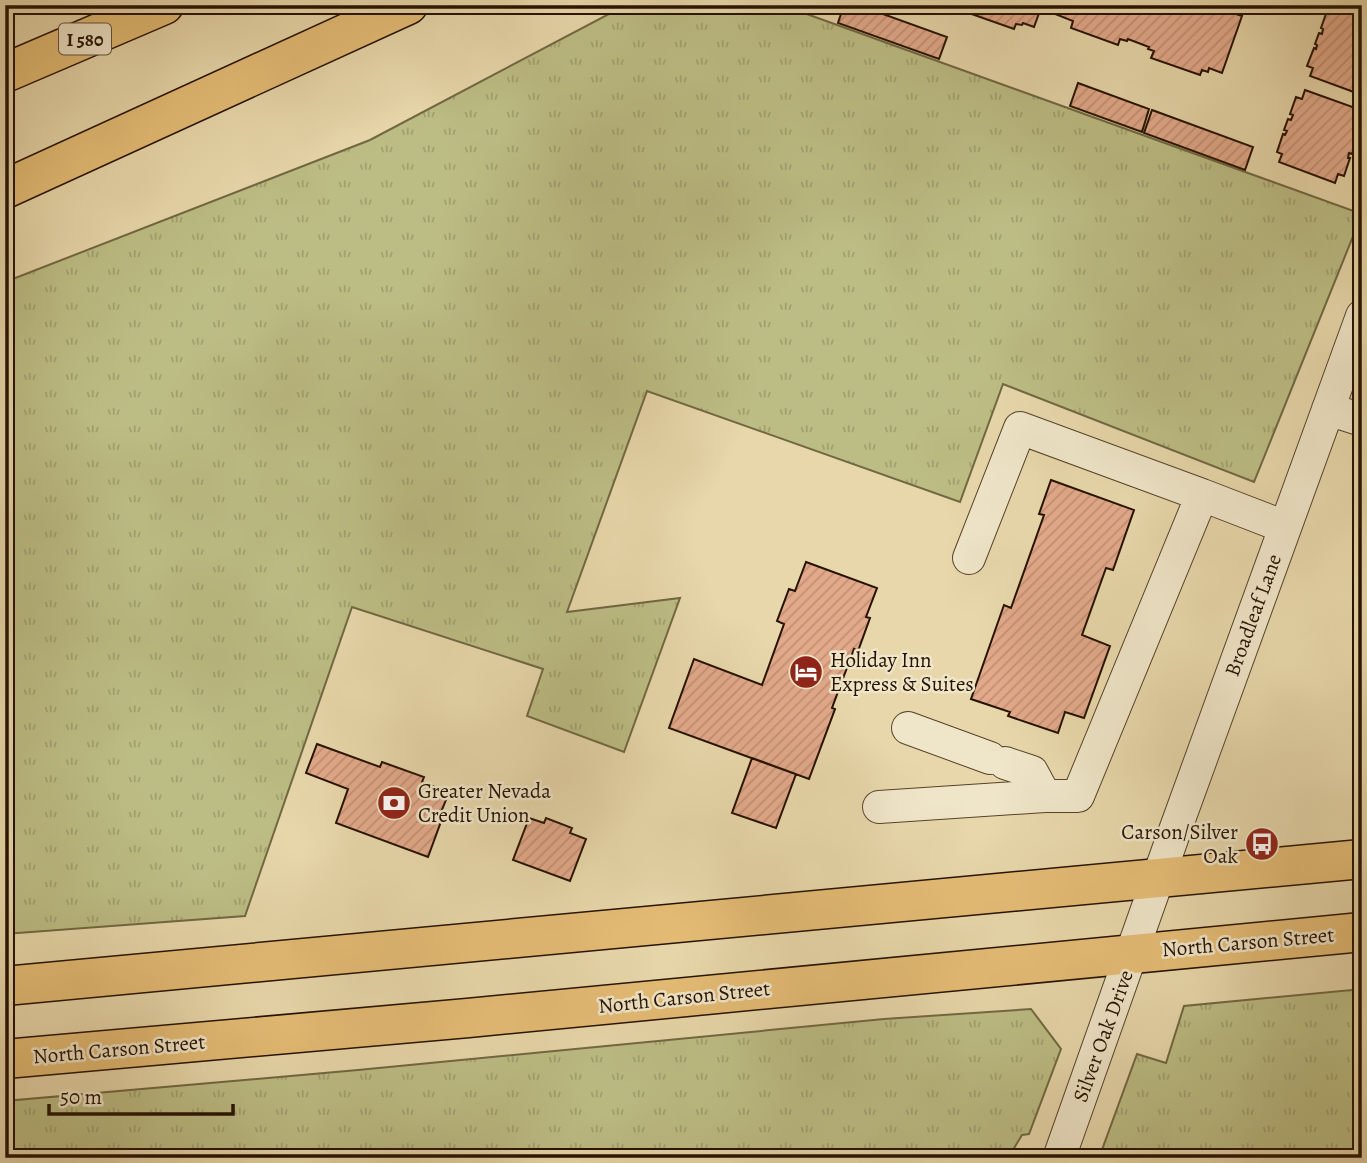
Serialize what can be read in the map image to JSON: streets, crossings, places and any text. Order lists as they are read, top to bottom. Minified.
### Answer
{"streets":{"main road":["I 580","North Carson Street"],"street":["Broadleaf Lane","Silver Oak Drive"]},"crossings":[["Broadleaf Lane","Silver Oak Drive"],["North Carson Street","Silver Oak Drive"]],"places":{"hotel":["Holiday Inn Express & Suites"],"bank":["Greater Nevada Credit Union"],"bus stop":["Carson/Silver Oak"]},"scale_bar":"50 m"}
